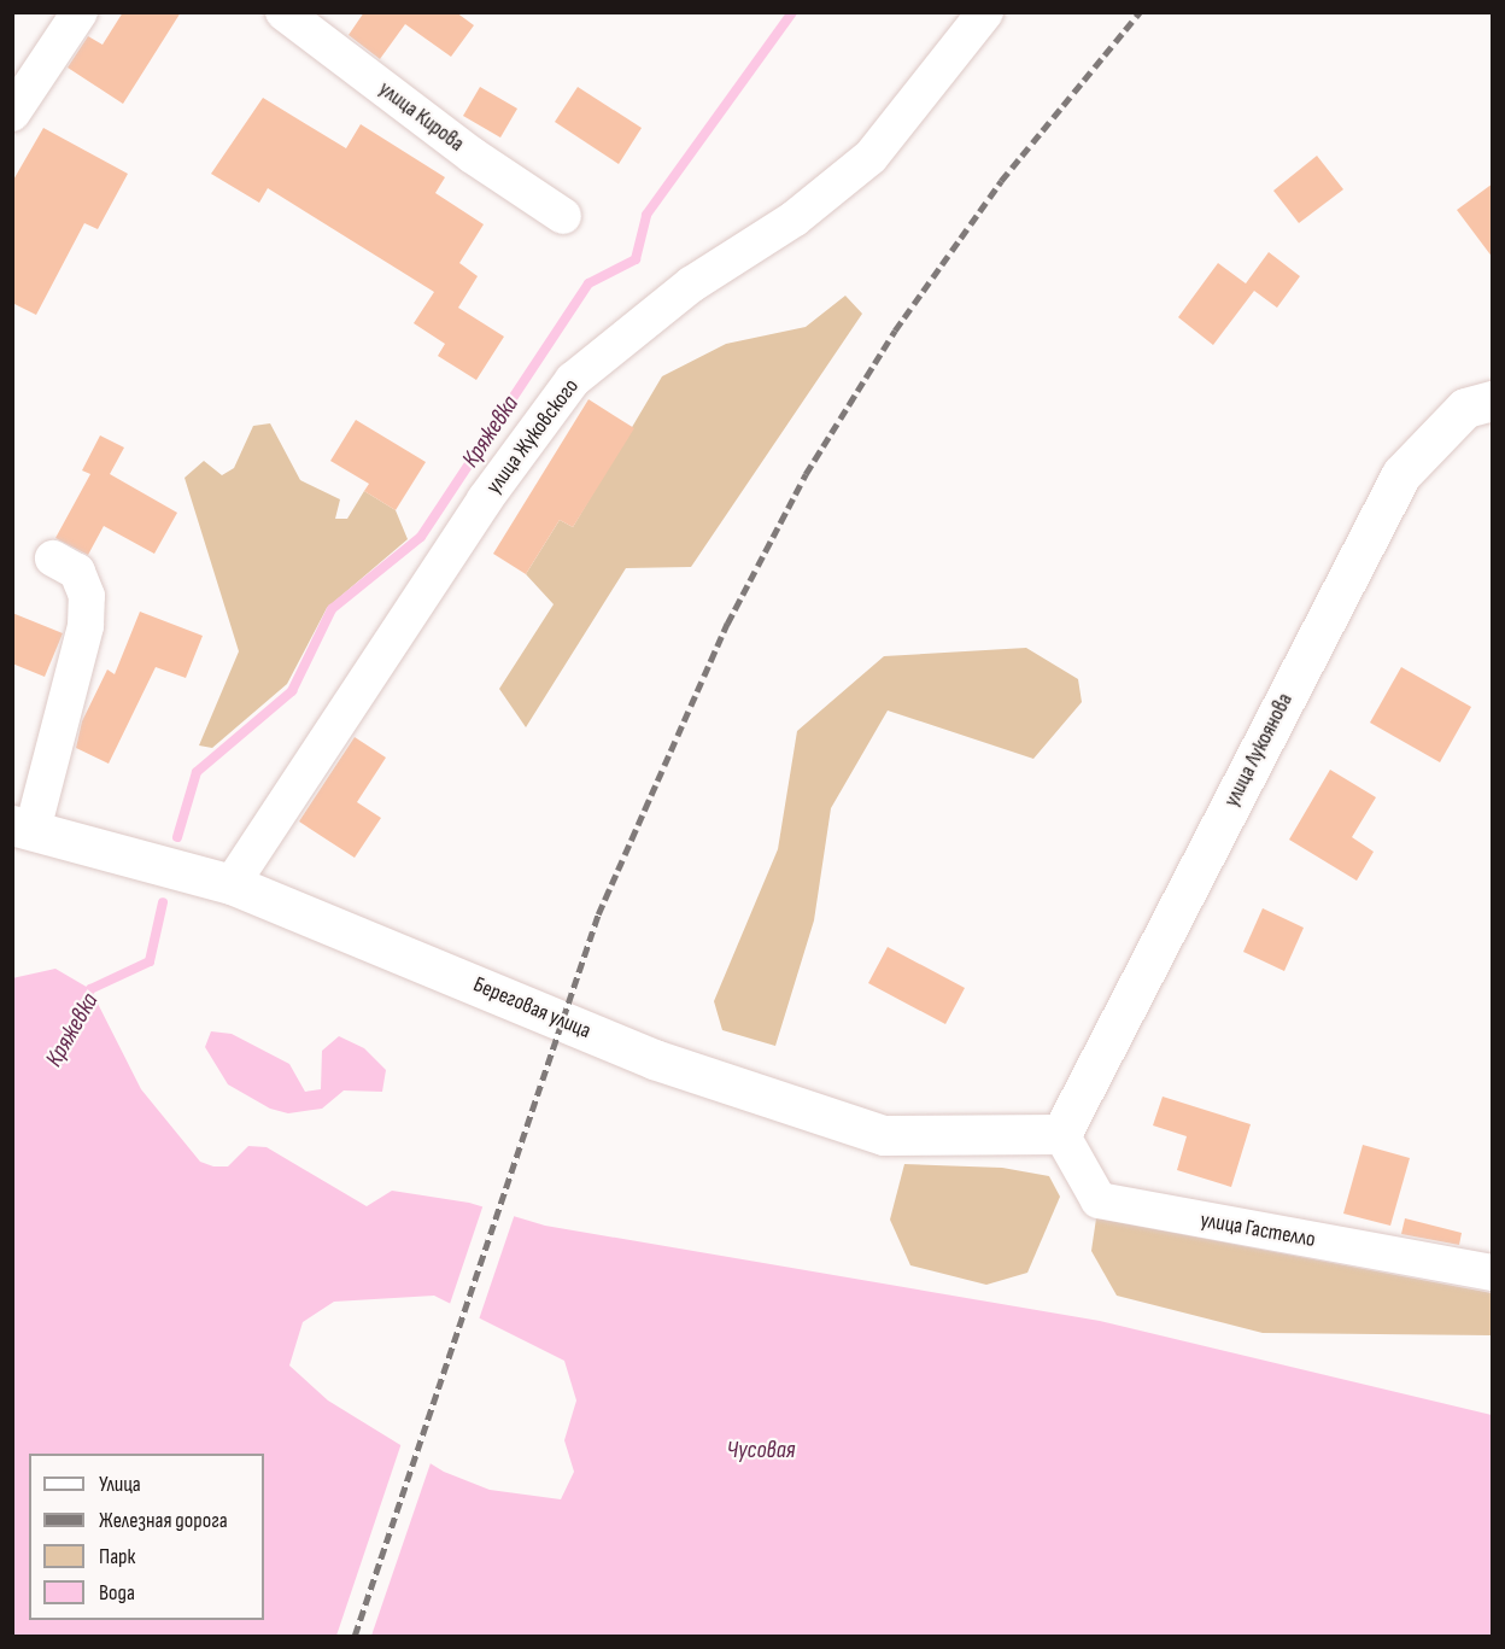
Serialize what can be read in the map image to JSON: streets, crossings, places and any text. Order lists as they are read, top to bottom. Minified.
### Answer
{"streets":{"street":["улица Кирова","улица Жуковского","улица Лукоянова","Береговая улица","улица Гастелло"]},"crossings":[["улица Жуковского","Береговая улица"],["улица Лукоянова","Береговая улица"],["улица Лукоянова","улица Гастелло"],["Береговая улица","улица Гастелло"]],"water":["Кряжевка","Чусовая"],"legend":["Улица","Железная дорога","Парк","Вода"]}
